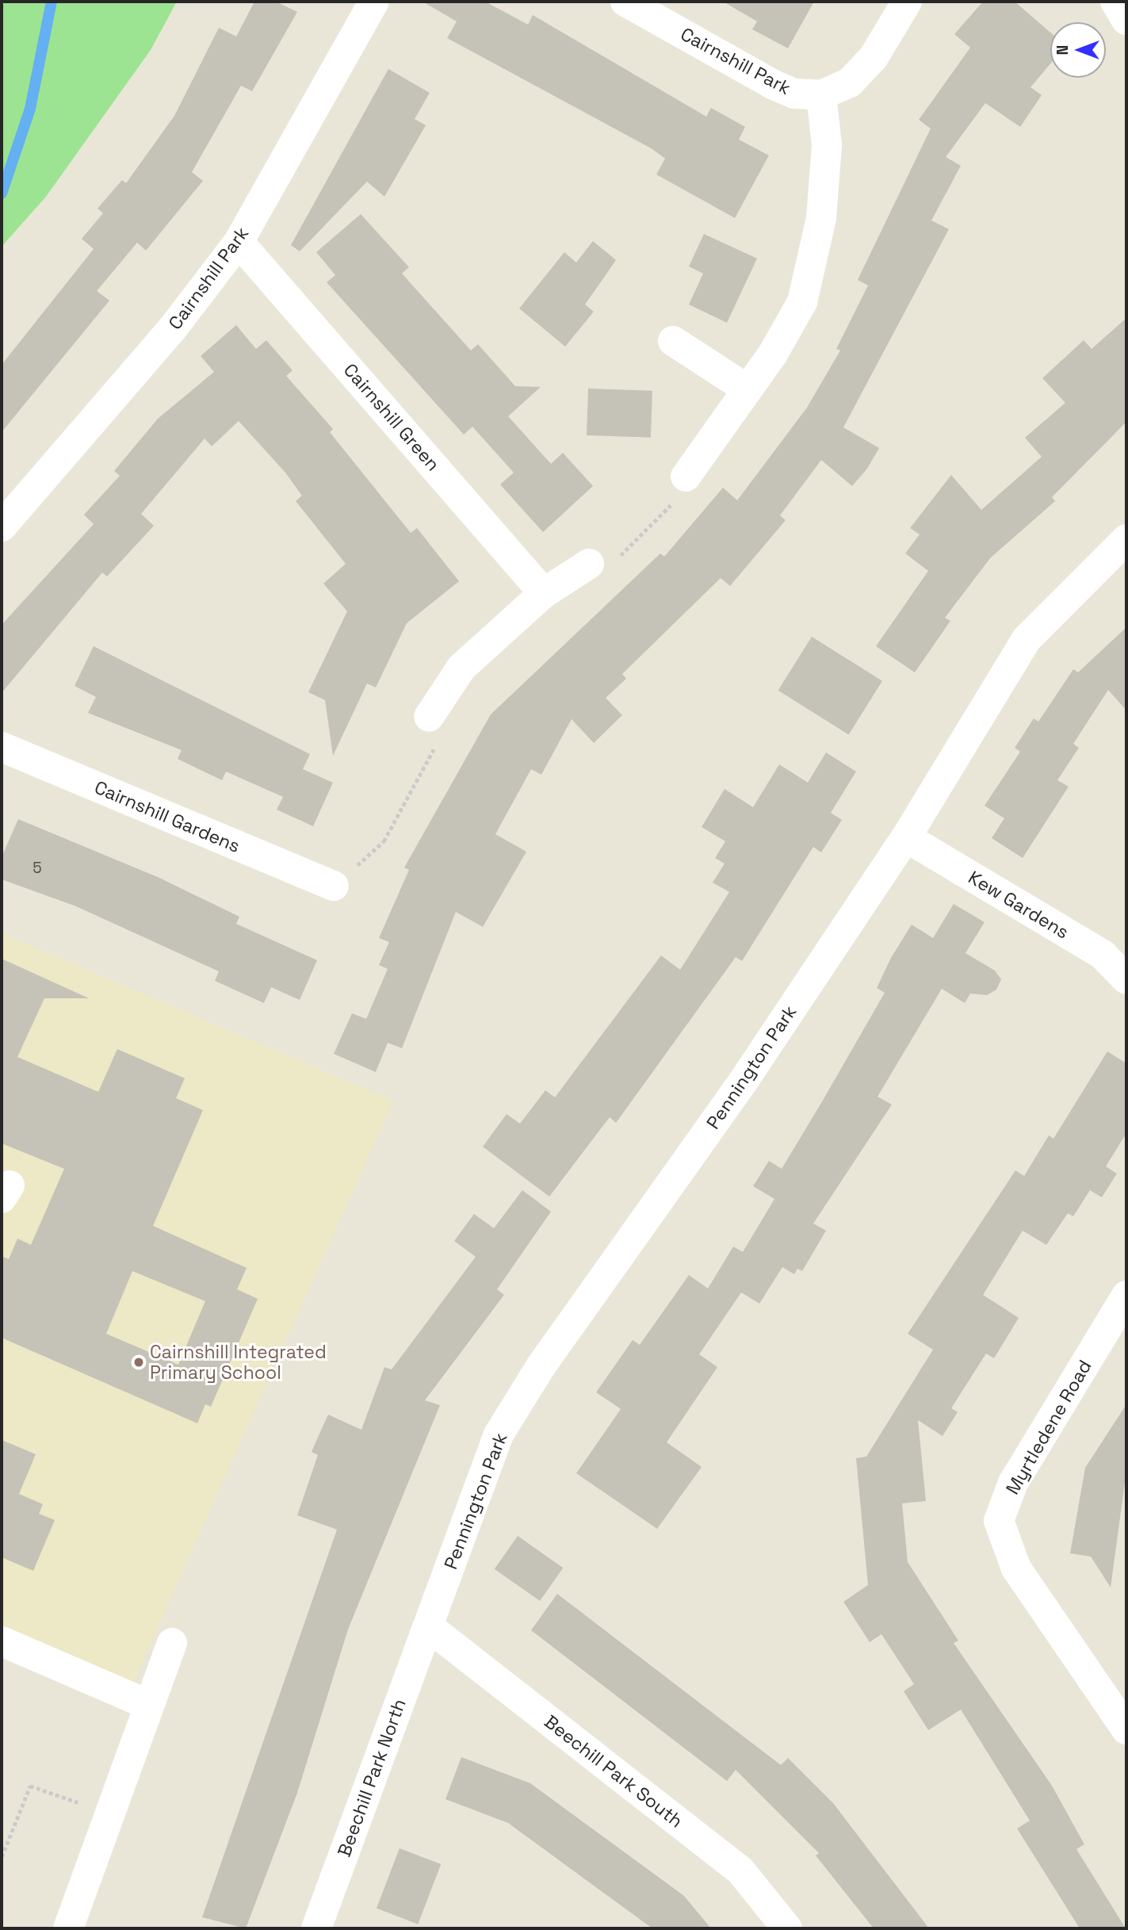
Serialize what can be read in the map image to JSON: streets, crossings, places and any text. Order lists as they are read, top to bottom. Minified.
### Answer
{"streets":{"street":["Cairnshill Park","Cairnshill Green","Cairnshill Gardens","Kew Gardens","Pennington Park","Myrtledene Road","Beechill Park South","Beechill Park North"]},"crossings":[["Cairnshill Park","Cairnshill Green"],["Kew Gardens","Pennington Park"],["Pennington Park","Beechill Park South"],["Pennington Park","Beechill Park North"],["Beechill Park South","Beechill Park North"]],"places":["Cairnshill Integrated Primary School"],"house_numbers":["5"],"north":"left"}
